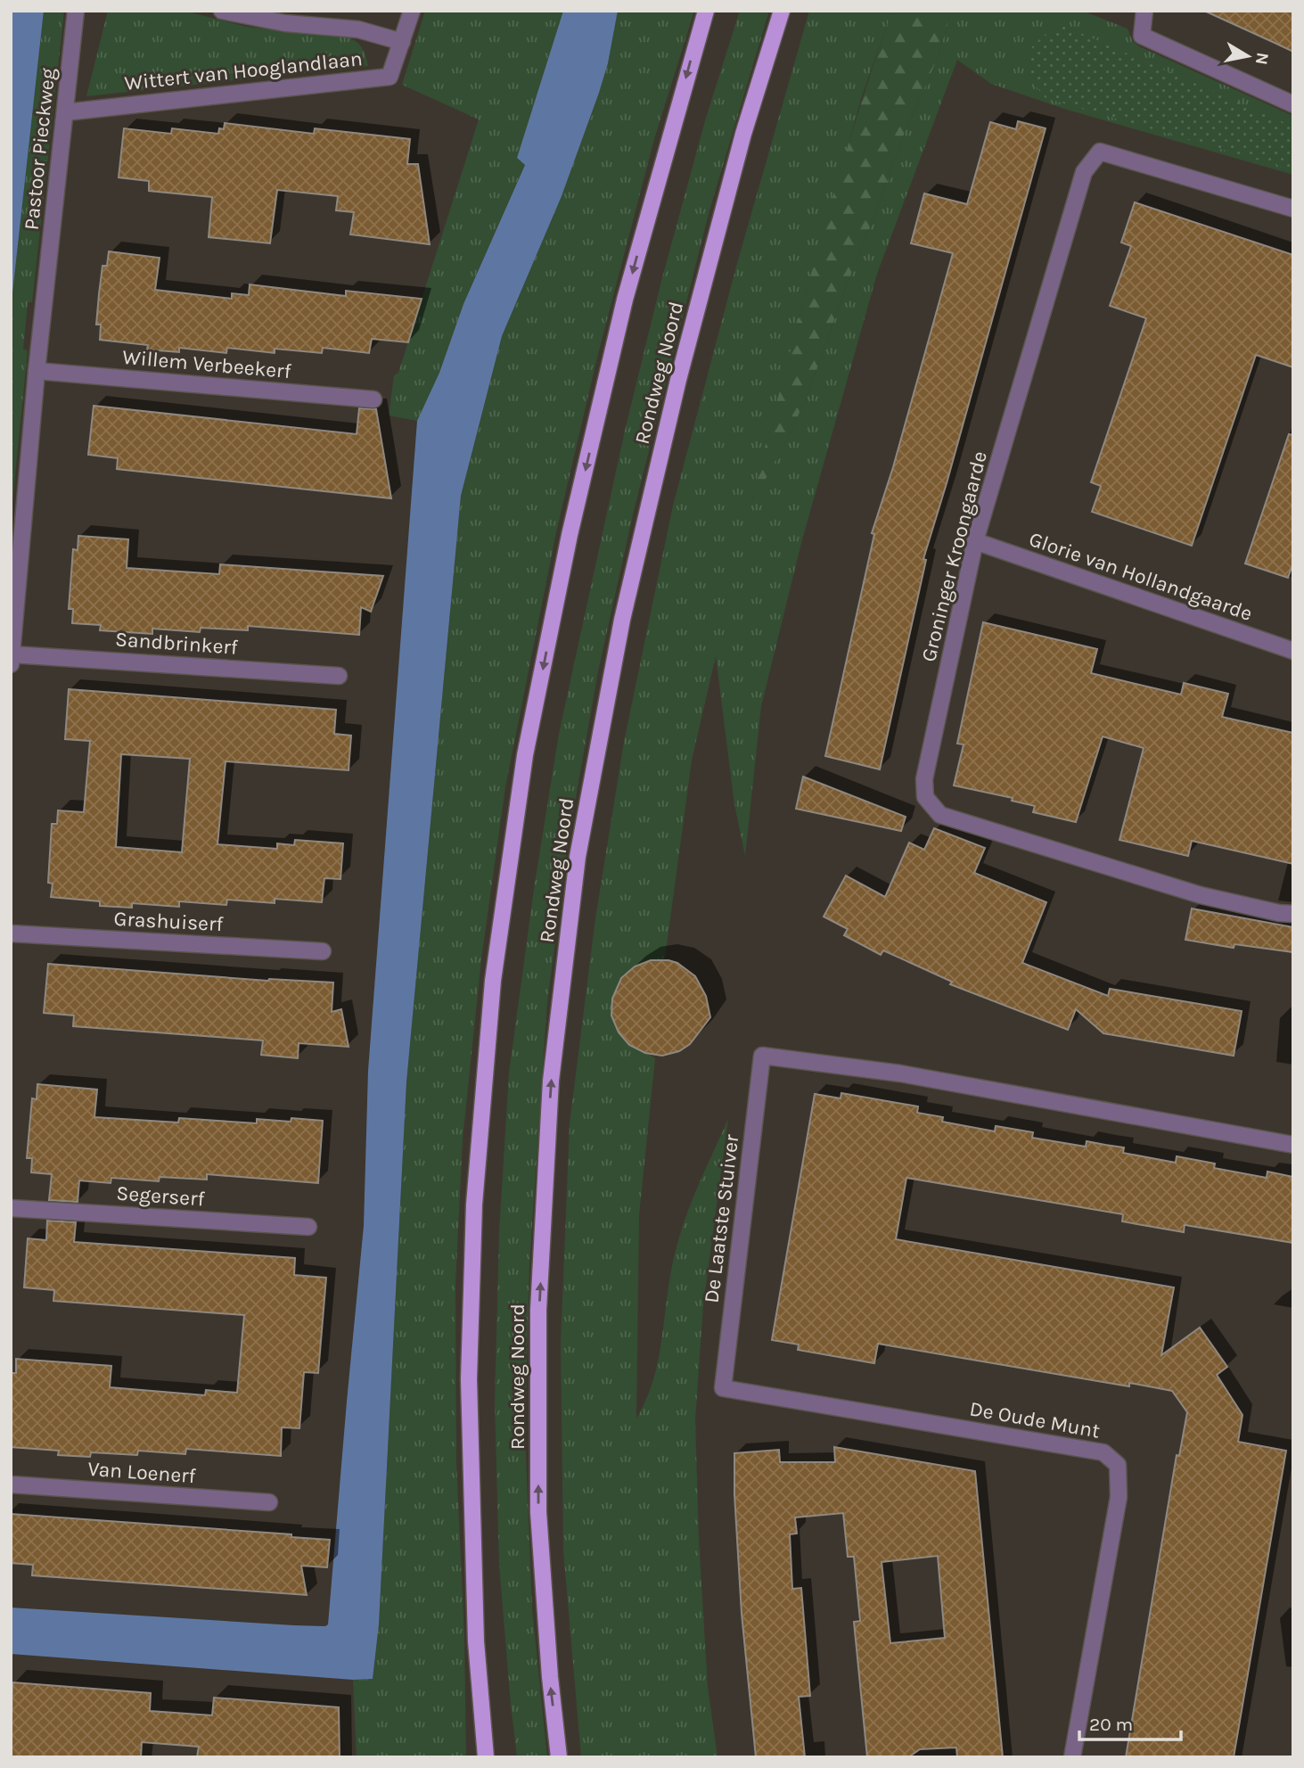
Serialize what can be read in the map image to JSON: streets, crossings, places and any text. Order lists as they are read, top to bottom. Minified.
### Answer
{"streets":{"main road":["Rondweg Noord"],"street":["Wittert van Hooglandlaan","Pastoor Pieckweg","Willem Verbeekerf","Groninger Kroongaarde","Glorie van Hollandgaarde","Sandbrinkerf","Grashuiserf","Segerserf","De Laatste Stuiver","De Oude Munt","Van Loenerf"]},"crossings":[["Wittert van Hooglandlaan","Pastoor Pieckweg"],["Pastoor Pieckweg","Willem Verbeekerf"],["Pastoor Pieckweg","Sandbrinkerf"],["Groninger Kroongaarde","Glorie van Hollandgaarde"],["De Laatste Stuiver","De Oude Munt"]],"scale_bar":"20 m","north":"right"}
